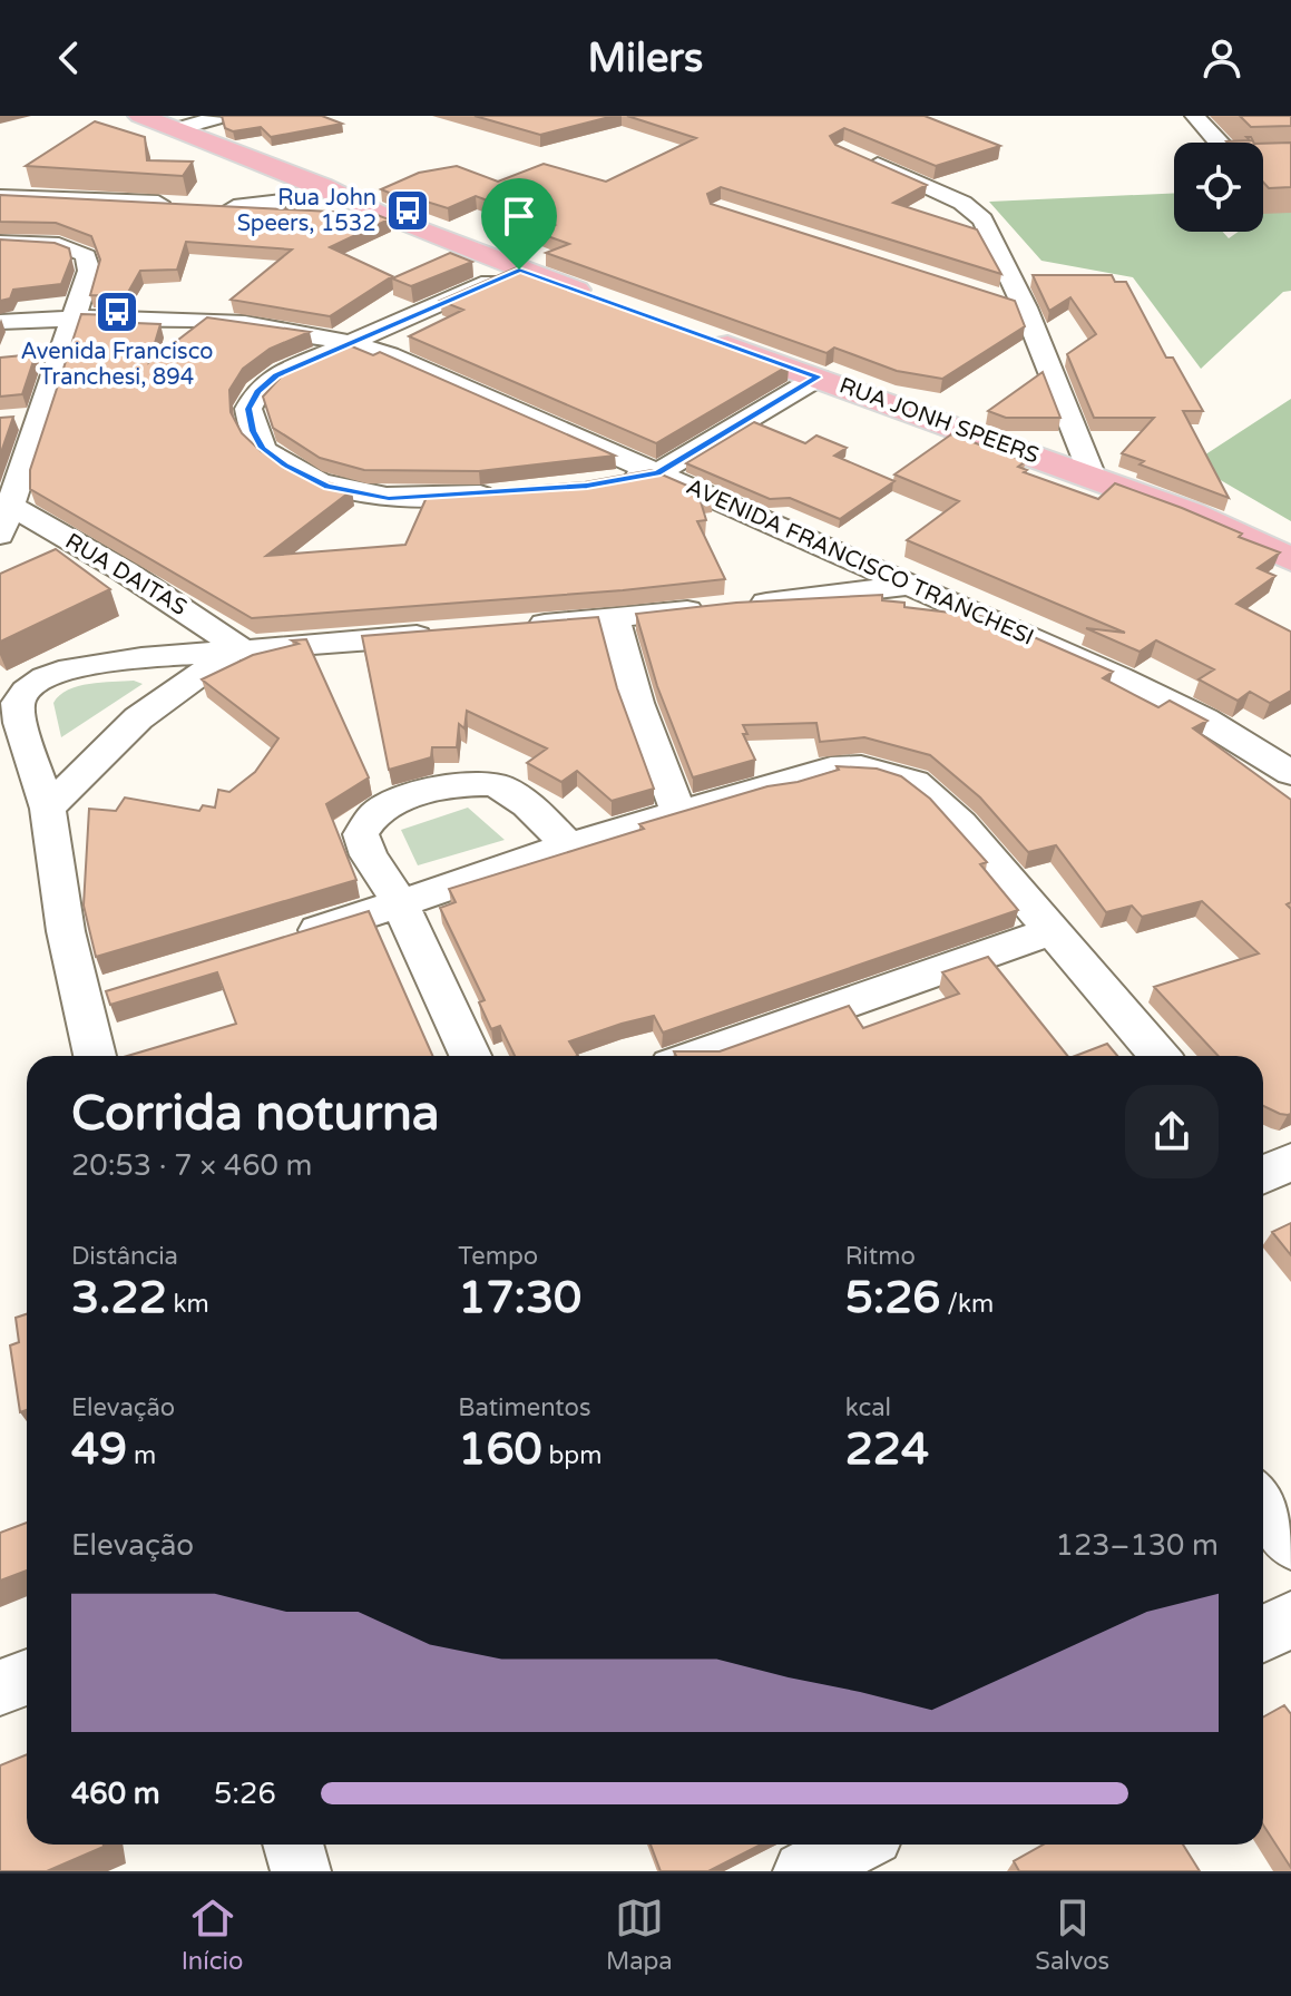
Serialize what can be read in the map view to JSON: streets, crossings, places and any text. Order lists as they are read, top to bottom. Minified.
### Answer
{"streets":{"main road":["RUA JONH SPEERS"],"street":["AVENIDA FRANCISCO TRANCHESI","RUA DAITAS"]},"places":{"bus stop":["Rua John Speers, 1532","Avenida Francisco Tranchesi, 894"]},"page":{"header":"Milers","heading":["Corrida noturna","20:53 · 7 × 460 m"],"stats":[["Distância","3.22 km"],["Tempo","17:30"],["Ritmo","5:26 /km"],["Elevação","49 m"],["Batimentos","160 bpm"],["kcal","224"]],"chart":["Elevação","123–130 m"],"list":[{"name":"460 m","note":"5:26"}],"tabs":["Início","Mapa","Salvos"]}}
